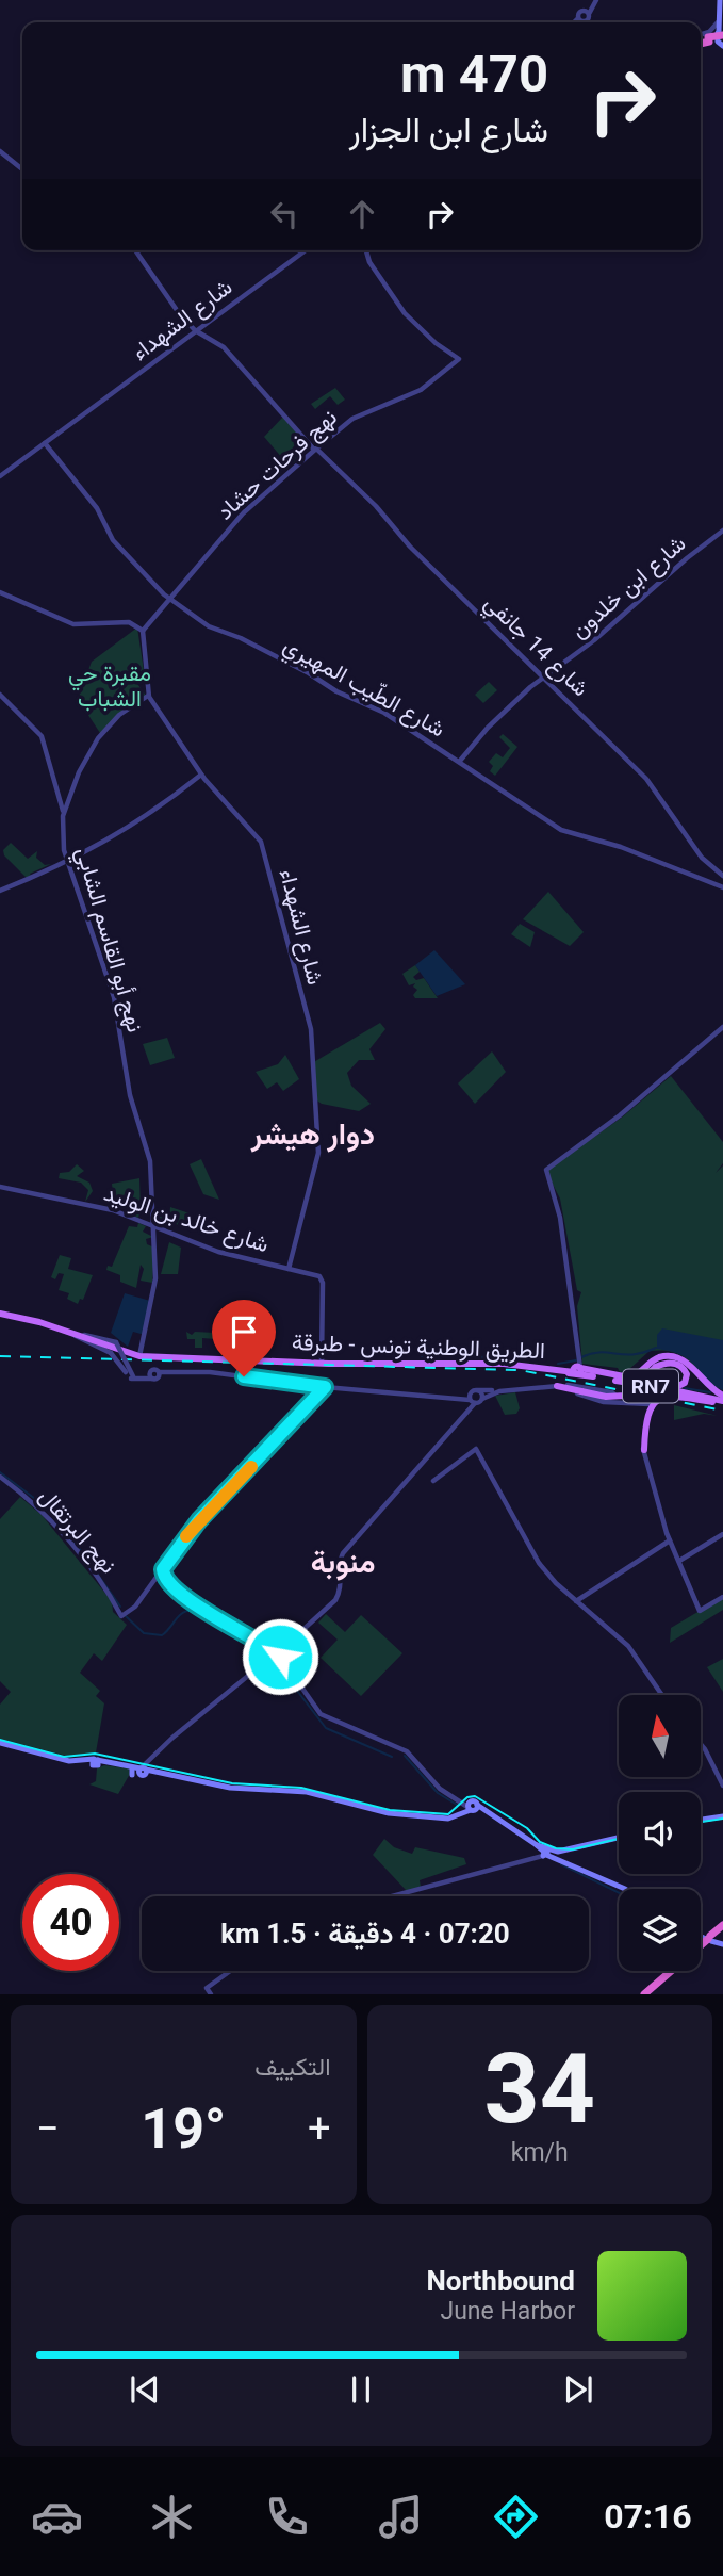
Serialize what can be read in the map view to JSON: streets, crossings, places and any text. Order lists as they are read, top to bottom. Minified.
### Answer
{"streets":{"main road":["الطريق الوطنية تونس - طبرقة","RN7"],"street":["شارع الشهداء","نهج فرحات حشاد","شارع ابن خلدون","شارع 14 جانفي","شارع الطّيب المهيري","نهج أبو القاسم الشابي","شارع خالد بن الوليد","نهج البرتقال"]},"crossings":[["شارع الشهداء","نهج فرحات حشاد"],["شارع الشهداء","شارع 14 جانفي"],["شارع الشهداء","شارع الطّيب المهيري"],["شارع الشهداء","نهج أبو القاسم الشابي"],["شارع الشهداء","شارع خالد بن الوليد"],["نهج فرحات حشاد","شارع 14 جانفي"],["نهج فرحات حشاد","شارع الطّيب المهيري"],["شارع ابن خلدون","شارع 14 جانفي"],["شارع ابن خلدون","شارع الطّيب المهيري"],["نهج أبو القاسم الشابي","شارع خالد بن الوليد"],["نهج أبو القاسم الشابي","الطريق الوطنية تونس - طبرقة"],["شارع خالد بن الوليد","الطريق الوطنية تونس - طبرقة"],["الطريق الوطنية تونس - طبرقة","RN7"]],"districts":["دوار هيشر","منوبة"],"parks":["مقبرة حي الشباب"],"north":"top","page":{"turn":["470 m","شارع ابن الجزار"],"limit":"40","trip":"07:20 · 4 دقيقة · 1.5 km","tile":[["34","km/h"],"التكييف"],"heat":["−","19°","+"],"song":["Northbound","June Harbor"],"tabs":"07:16"}}
